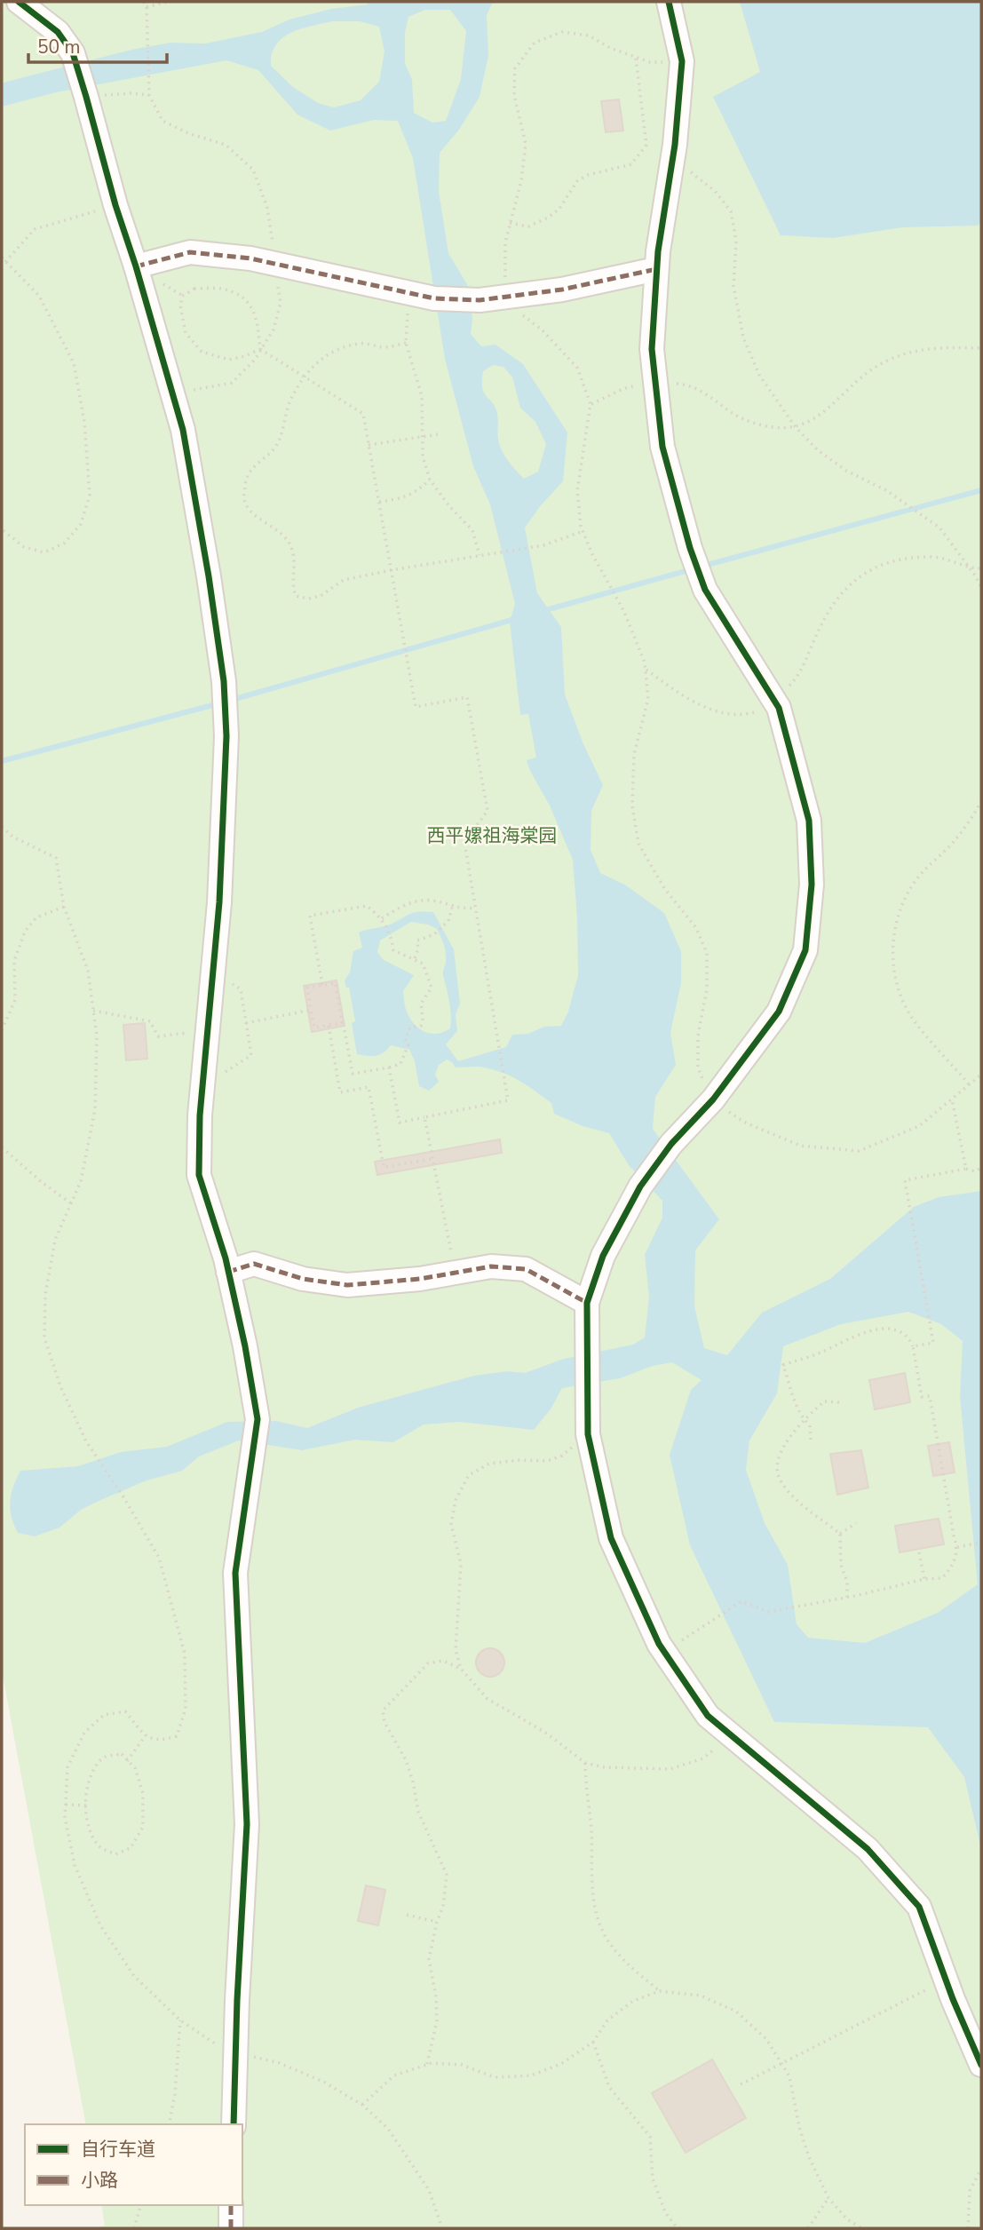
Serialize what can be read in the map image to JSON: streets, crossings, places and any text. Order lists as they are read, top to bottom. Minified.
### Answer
{"parks":["西平嫘祖海棠园"],"legend":["自行车道","小路"],"scale_bar":"50 m"}
